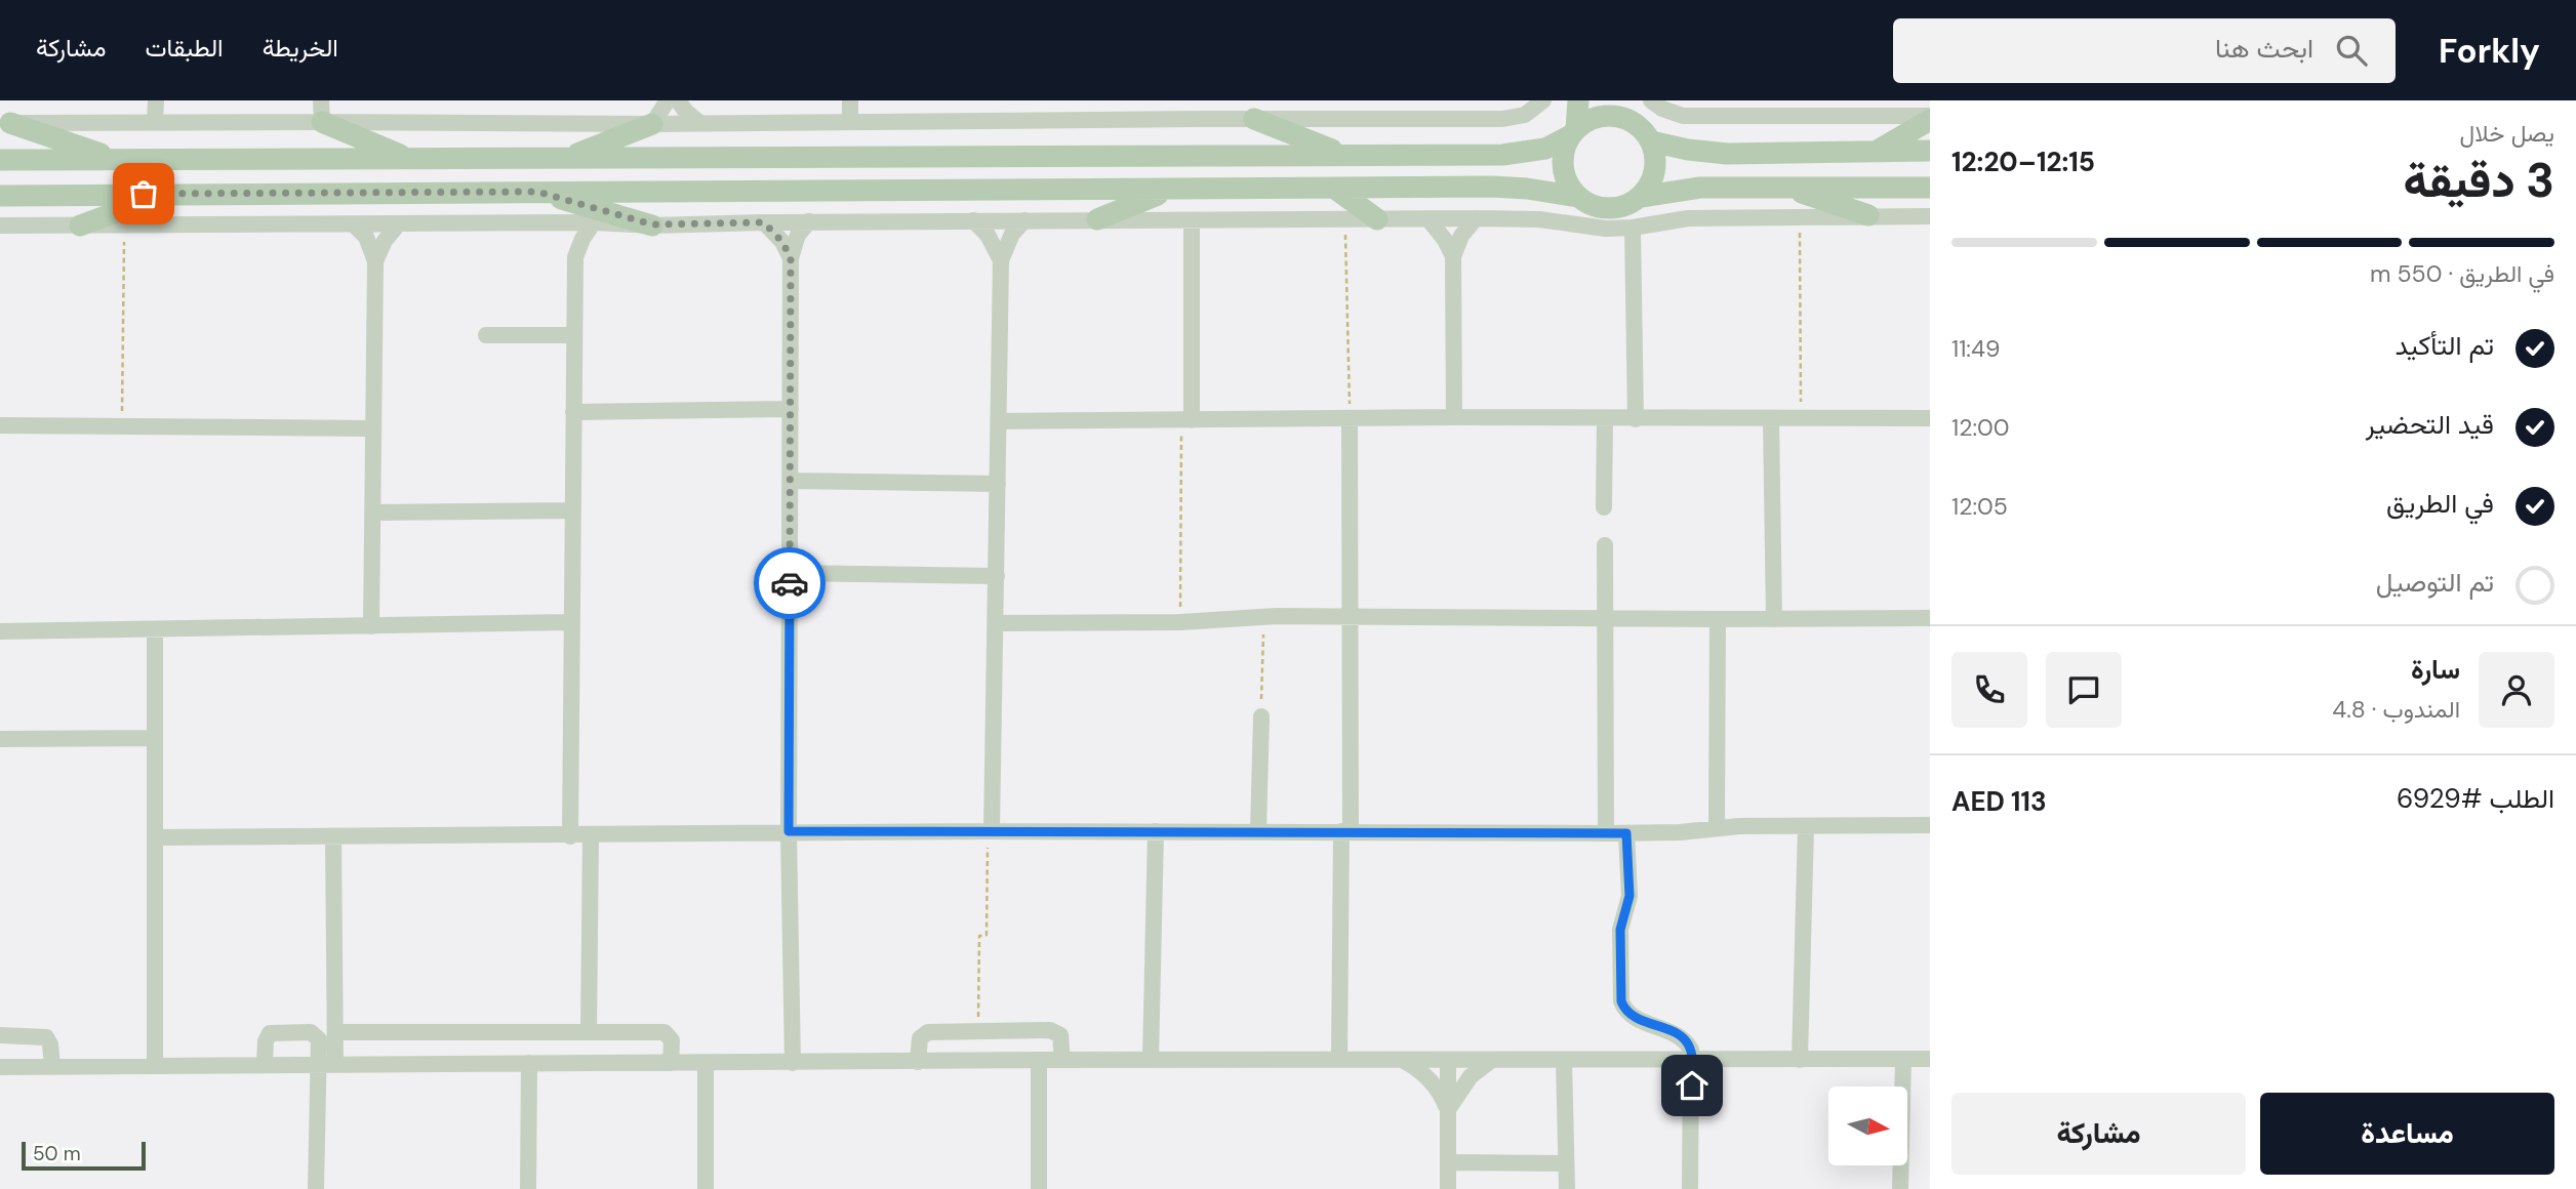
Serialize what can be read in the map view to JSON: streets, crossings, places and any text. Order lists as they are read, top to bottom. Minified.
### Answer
{"scale_bar":"50 m","north":"right","page":{"header":"Forkly","search":"ابحث هنا","nav":["الخريطة","الطبقات","مشاركة"],"heading":["3 دقيقة","يصل خلال","12:15–12:20"],"panel":["سارة","المندوب · 4.8","الطلب #6929","AED 113"],"bar":"في الطريق · 550 m","list":[["تم التأكيد","11:49"],["قيد التحضير","12:00"],["في الطريق","12:05"],"تم التوصيل"],"buttons":["مساعدة","مشاركة"],"scale":"50 m"}}
